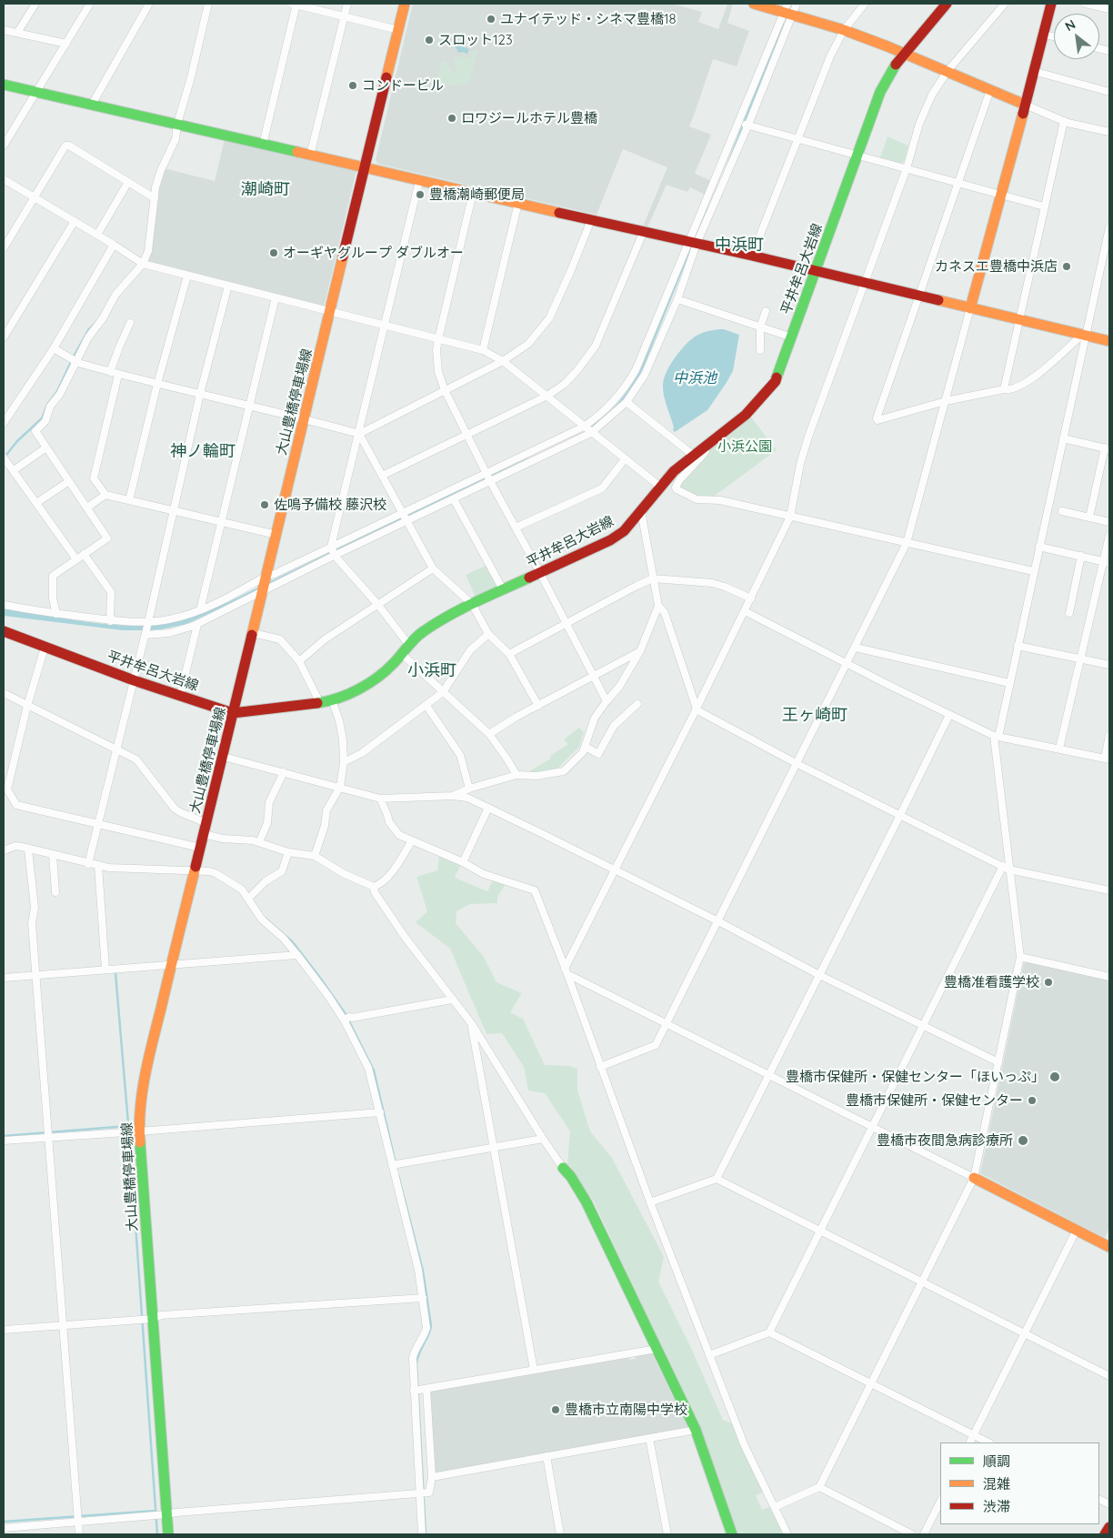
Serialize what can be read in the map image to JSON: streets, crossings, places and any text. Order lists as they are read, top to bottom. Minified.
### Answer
{"streets":{"main road":["平井牟呂大岩線","大山豊橋停車場線"]},"crossings":[["平井牟呂大岩線","大山豊橋停車場線"]],"districts":["潮崎町","中浜町","神ノ輪町","小浜町","王ヶ崎町"],"water":["中浜池"],"parks":["小浜公園"],"places":["ユナイテッド・シネマ豊橋18","スロット123","コンドービル","ロワジールホテル豊橋","豊橋潮崎郵便局","オーギヤグループ ダブルオー","カネスエ豊橋中浜店","佐鳴予備校 藤沢校","豊橋准看護学校","豊橋市保健所・保健センター「ほいっぷ」","豊橋市保健所・保健センター","豊橋市夜間急病診療所","豊橋市立南陽中学校"],"legend":["順調","混雑","渋滞"],"north":"top left"}
